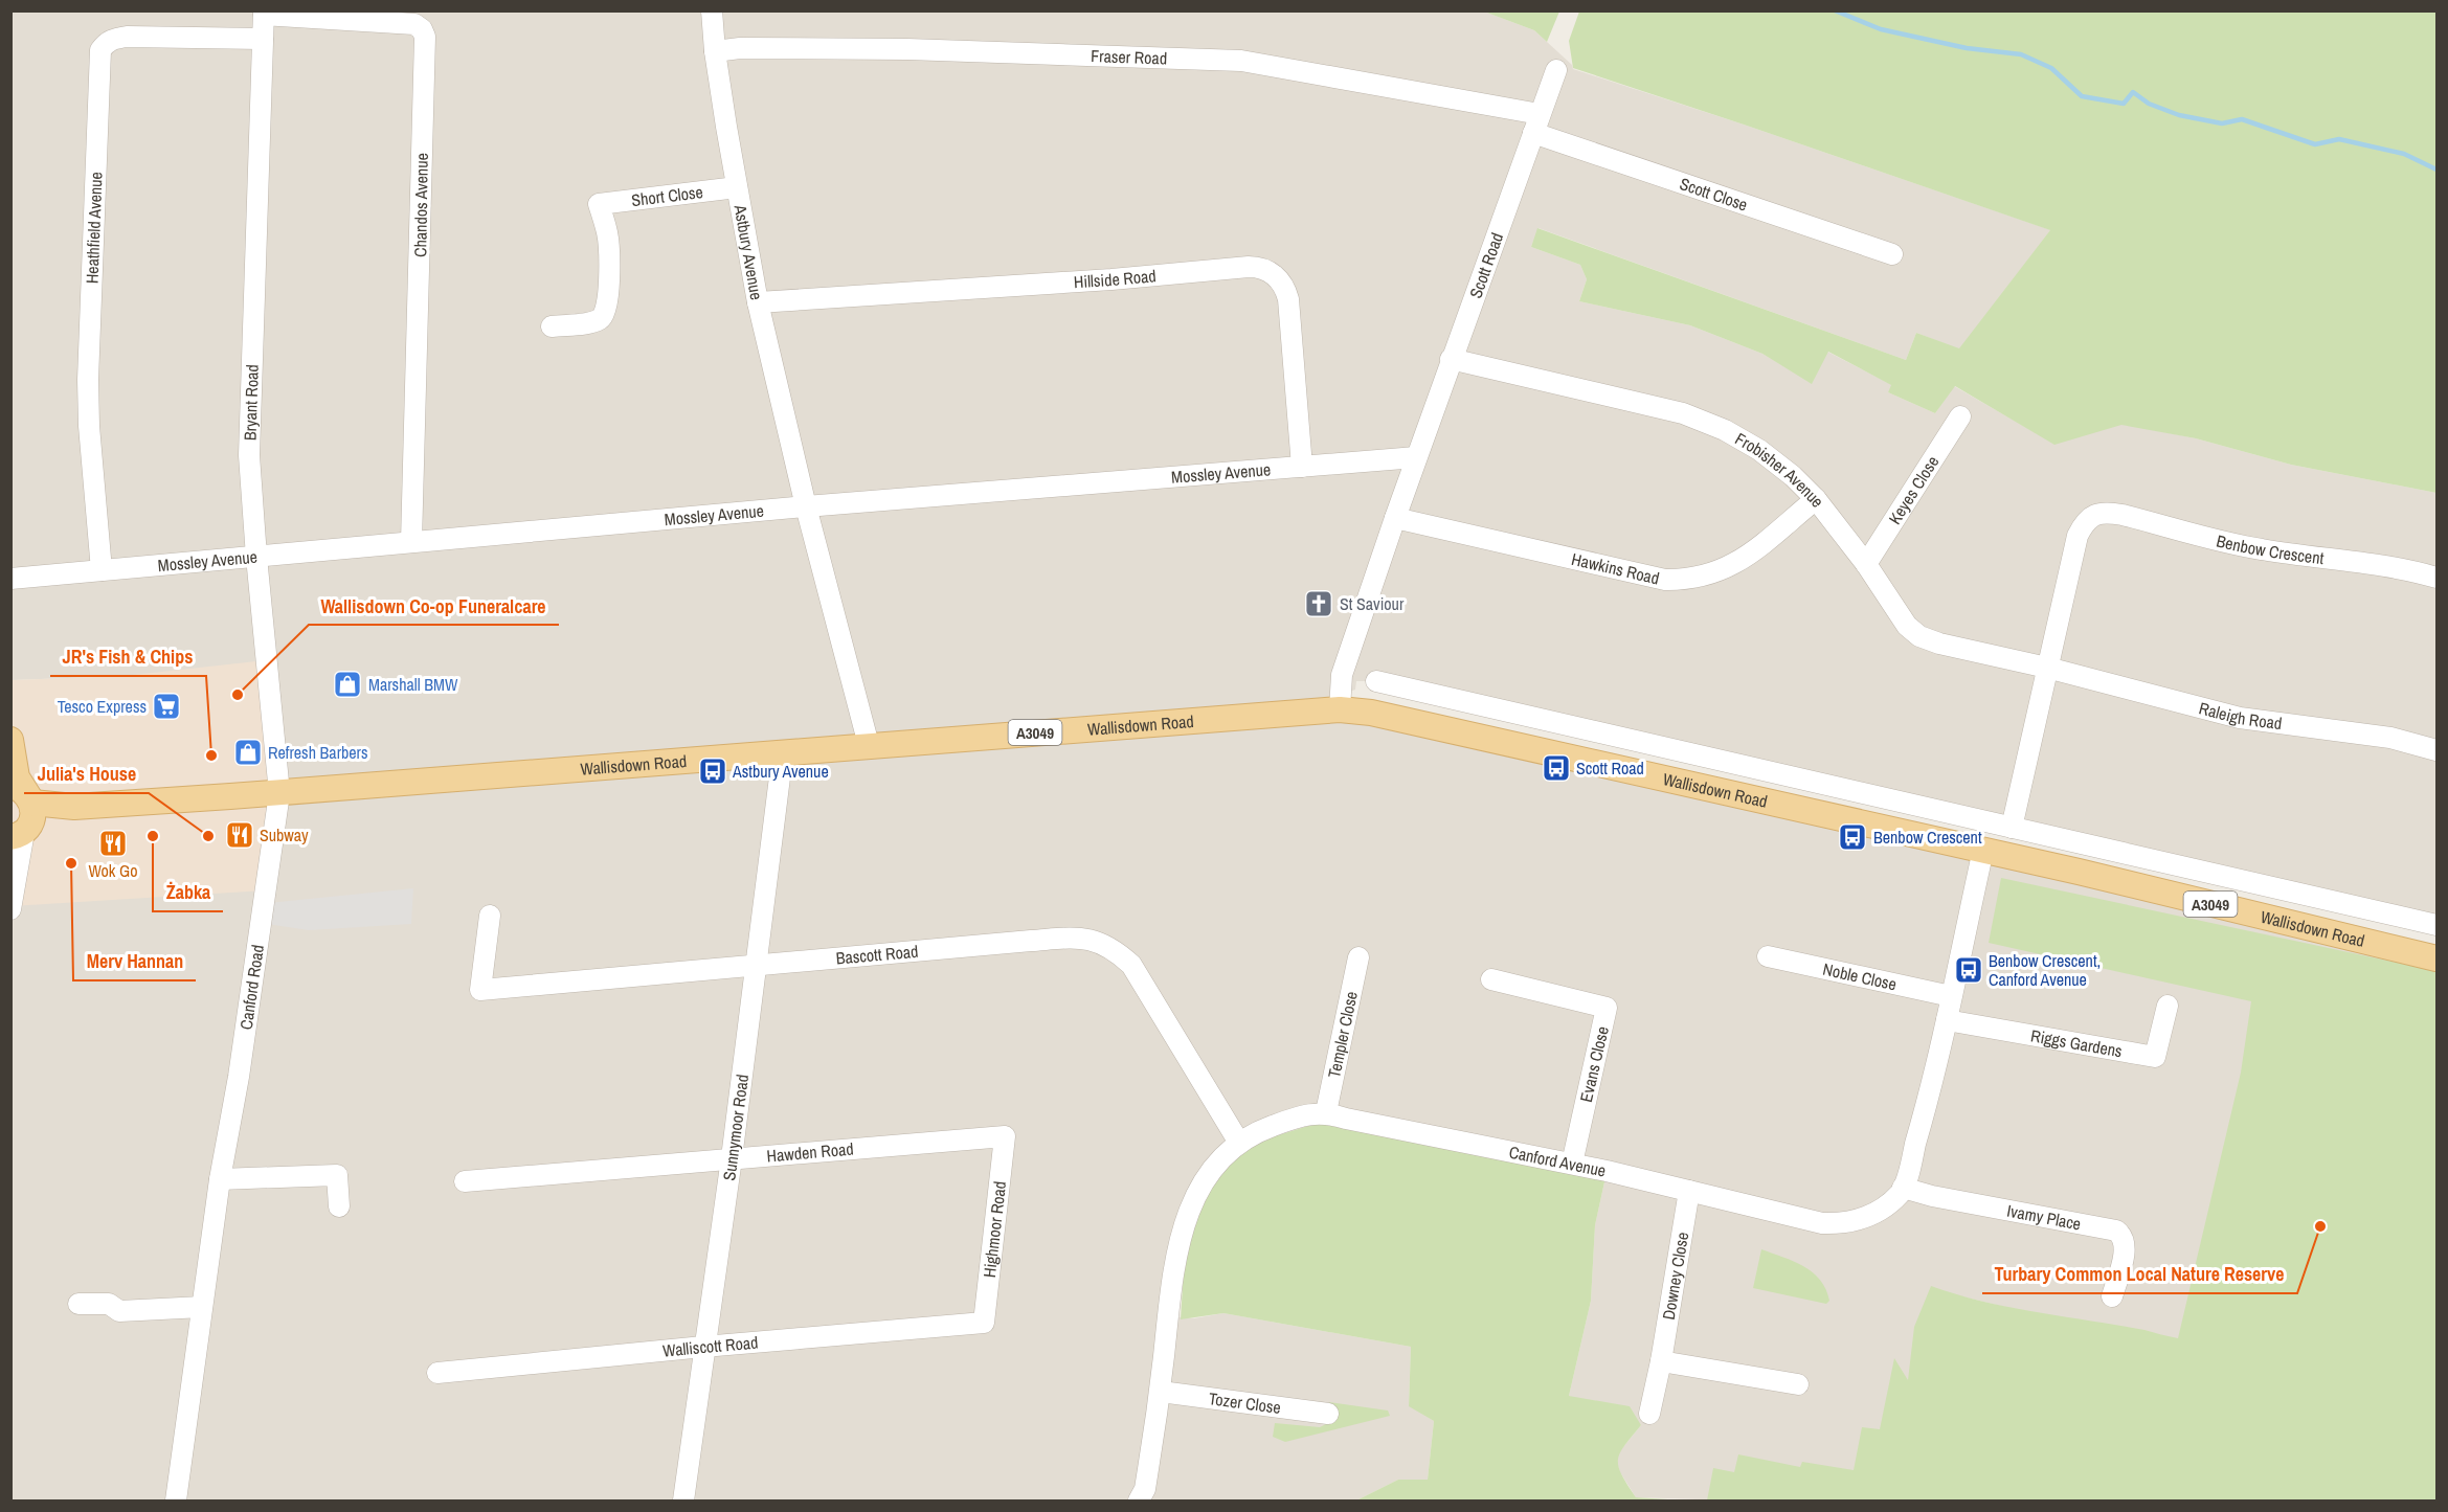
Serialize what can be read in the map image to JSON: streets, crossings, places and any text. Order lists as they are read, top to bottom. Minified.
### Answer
{"streets":{"main road":["Wallisdown Road","A3049"],"street":["Fraser Road","Scott Close","Short Close","Chandos Avenue","Heathfield Avenue","Astbury Avenue","Scott Road","Hillside Road","Bryant Road","Frobisher Avenue","Mossley Avenue","Keyes Close","Benbow Crescent","Hawkins Road","Raleigh Road","Bascott Road","Noble Close","Canford Road","Templer Close","Riggs Gardens","Evans Close","Sunnymoor Road","Hawden Road","Canford Avenue","Ivamy Place","Highmoor Road","Downey Close","Walliscott Road","Tozer Close"]},"crossings":[["Fraser Road","Scott Close"],["Fraser Road","Astbury Avenue"],["Fraser Road","Scott Road"],["Scott Close","Scott Road"],["Short Close","Astbury Avenue"],["Chandos Avenue","Bryant Road"],["Chandos Avenue","Mossley Avenue"],["Heathfield Avenue","Bryant Road"],["Heathfield Avenue","Mossley Avenue"],["Astbury Avenue","Hillside Road"],["Astbury Avenue","Mossley Avenue"],["Astbury Avenue","Wallisdown Road"],["Scott Road","Frobisher Avenue"],["Scott Road","Mossley Avenue"],["Scott Road","Hawkins Road"],["Scott Road","Wallisdown Road"],["Hillside Road","Mossley Avenue"],["Bryant Road","Mossley Avenue"],["Bryant Road","Wallisdown Road"],["Bryant Road","Canford Road"],["Frobisher Avenue","Keyes Close"],["Frobisher Avenue","Benbow Crescent"],["Frobisher Avenue","Hawkins Road"],["Frobisher Avenue","Raleigh Road"],["Benbow Crescent","Raleigh Road"],["Benbow Crescent","Wallisdown Road"],["Wallisdown Road","Canford Road"],["Wallisdown Road","Sunnymoor Road"],["Wallisdown Road","Canford Avenue"],["Bascott Road","Sunnymoor Road"],["Bascott Road","Canford Avenue"],["Noble Close","Canford Avenue"],["Templer Close","Canford Avenue"],["Riggs Gardens","Canford Avenue"],["Evans Close","Canford Avenue"],["Sunnymoor Road","Hawden Road"],["Sunnymoor Road","Walliscott Road"],["Hawden Road","Highmoor Road"],["Canford Avenue","Ivamy Place"],["Canford Avenue","Downey Close"],["Canford Avenue","Tozer Close"],["Highmoor Road","Walliscott Road"]],"places":{"church":["St Saviour"],"shop":["Marshall BMW","Refresh Barbers"],"other":["Wallisdown Co-op Funeralcare","JR's Fish & Chips","Żabka","Julia's House","Merv Hannan","Turbary Common Local Nature Reserve"],"supermarket":["Tesco Express"],"bus stop":["Scott Road","Astbury Avenue","Benbow Crescent","Benbow Crescent, Canford Avenue"],"restaurant":["Subway","Wok Go"]}}
